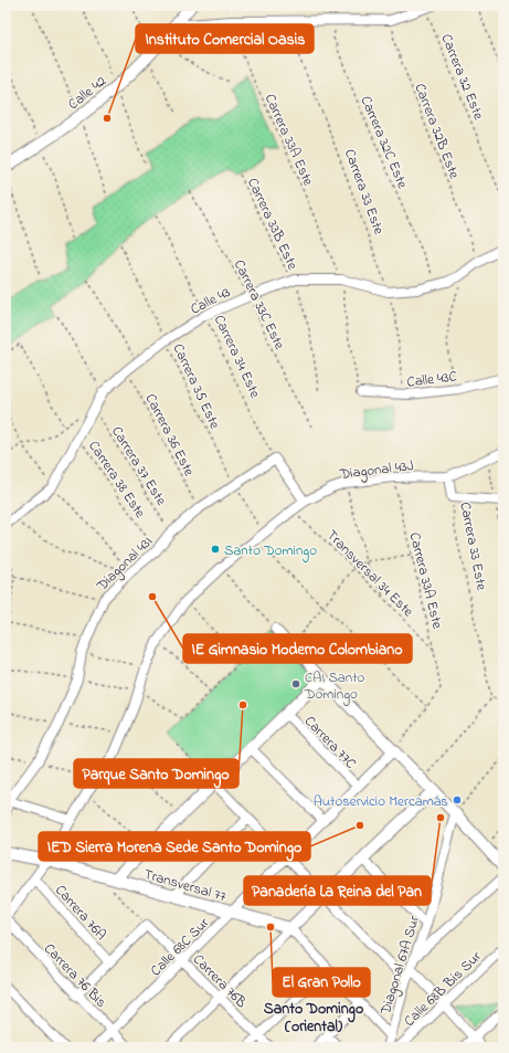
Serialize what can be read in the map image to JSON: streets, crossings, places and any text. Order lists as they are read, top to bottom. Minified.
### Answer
{"streets":{"street":["Calle 42","Carrera 33 Este","Calle 43","Calle 43C","Diagonal 43J","Diagonal 43I","Carrera 77C","Transversal 77","Carrera 76A","Calle 68C Sur","Diagonal 67A Sur","Carrera 76 Bis","Carrera 76B","Calle 68B Bis Sur"],"path":["Carrera 32 Este","Carrera 32B Este","Carrera 33A Este","Carrera 32C Este","Carrera 33B Este","Carrera 33C Este","Carrera 34 Este","Carrera 35 Este","Carrera 36 Este","Carrera 37 Este","Carrera 38 Este","Transversal 34 Este"]},"crossings":[["Carrera 32B Este","Calle 43"],["Carrera 33A Este","Calle 43"],["Carrera 33A Este","Calle 43C"],["Carrera 33A Este","Diagonal 43J"],["Carrera 33A Este","Transversal 34 Este"],["Carrera 32C Este","Calle 43"],["Carrera 33 Este","Calle 43"],["Carrera 33 Este","Calle 43C"],["Carrera 33 Este","Diagonal 43J"],["Carrera 33B Este","Calle 43"],["Calle 43","Carrera 33C Este"],["Calle 43","Carrera 34 Este"],["Calle 43","Carrera 35 Este"],["Calle 43","Carrera 36 Este"],["Calle 43","Carrera 37 Este"],["Calle 43","Carrera 38 Este"],["Carrera 34 Este","Diagonal 43I"],["Carrera 35 Este","Diagonal 43J"],["Carrera 35 Este","Diagonal 43I"],["Carrera 36 Este","Diagonal 43I"],["Carrera 37 Este","Diagonal 43I"],["Diagonal 43J","Transversal 34 Este"],["Diagonal 43J","Transversal 77"],["Diagonal 43J","Carrera 76A"],["Diagonal 43J","Carrera 76 Bis"],["Carrera 38 Este","Diagonal 43I"],["Carrera 77C","Calle 68C Sur"],["Transversal 77","Calle 68C Sur"],["Calle 68C Sur","Carrera 76 Bis"],["Calle 68C Sur","Carrera 76B"]],"districts":["Santo Domingo (oriental)"],"places":["Instituto Comercial Oasis","Santo Domingo","IE Gimnasio Moderno Colombiano","CAI Santo Domingo","Parque Santo Domingo","Autoservicio Mercamás","Panadería La Reina del Pan","IED Sierra Morena Sede Santo Domingo","El Gran Pollo"]}
